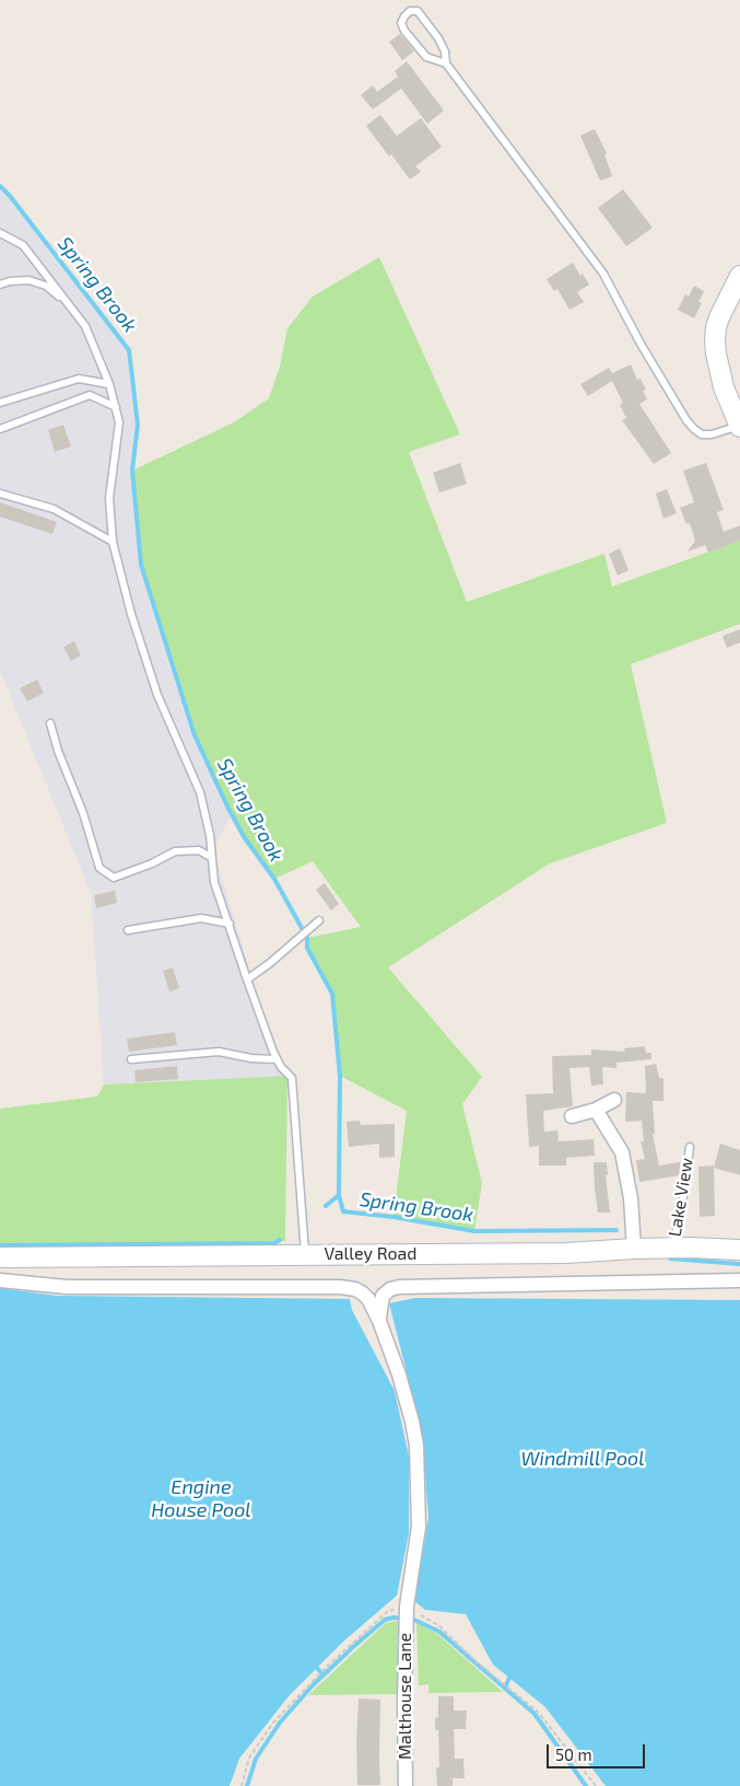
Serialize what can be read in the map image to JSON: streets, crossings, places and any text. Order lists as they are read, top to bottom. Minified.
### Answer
{"streets":{"street":["Valley Road","Malthouse Lane"],"lane":["Lake View"]},"crossings":[["Lake View","Valley Road"]],"water":["Spring Brook","Windmill Pool","Engine House Pool"],"scale_bar":"50 m"}
